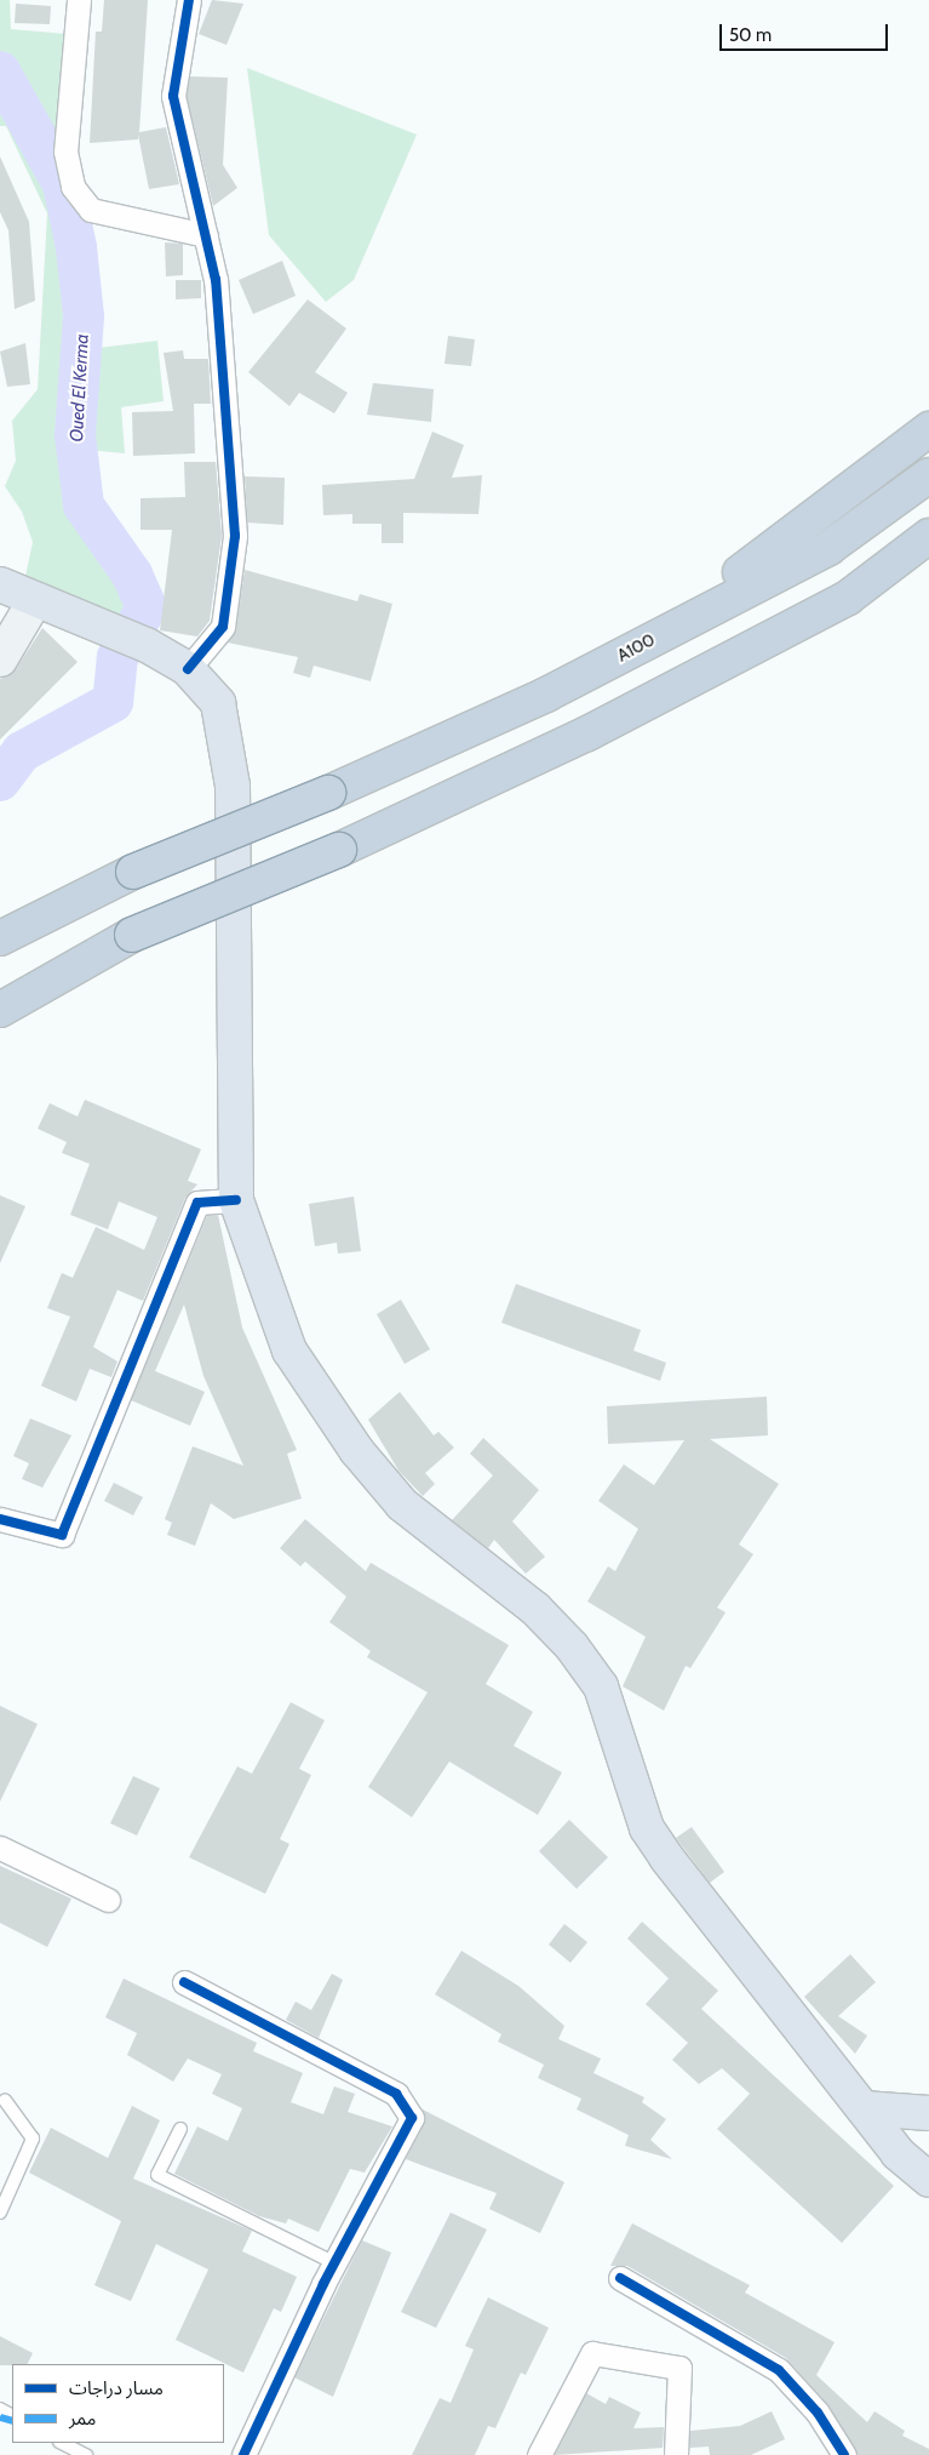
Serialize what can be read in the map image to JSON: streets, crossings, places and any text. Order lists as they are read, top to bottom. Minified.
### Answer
{"streets":{"highway":["A100"]},"water":["Oued El Kerma"],"legend":["مسار دراجات","ممر"],"scale_bar":"50 m"}
